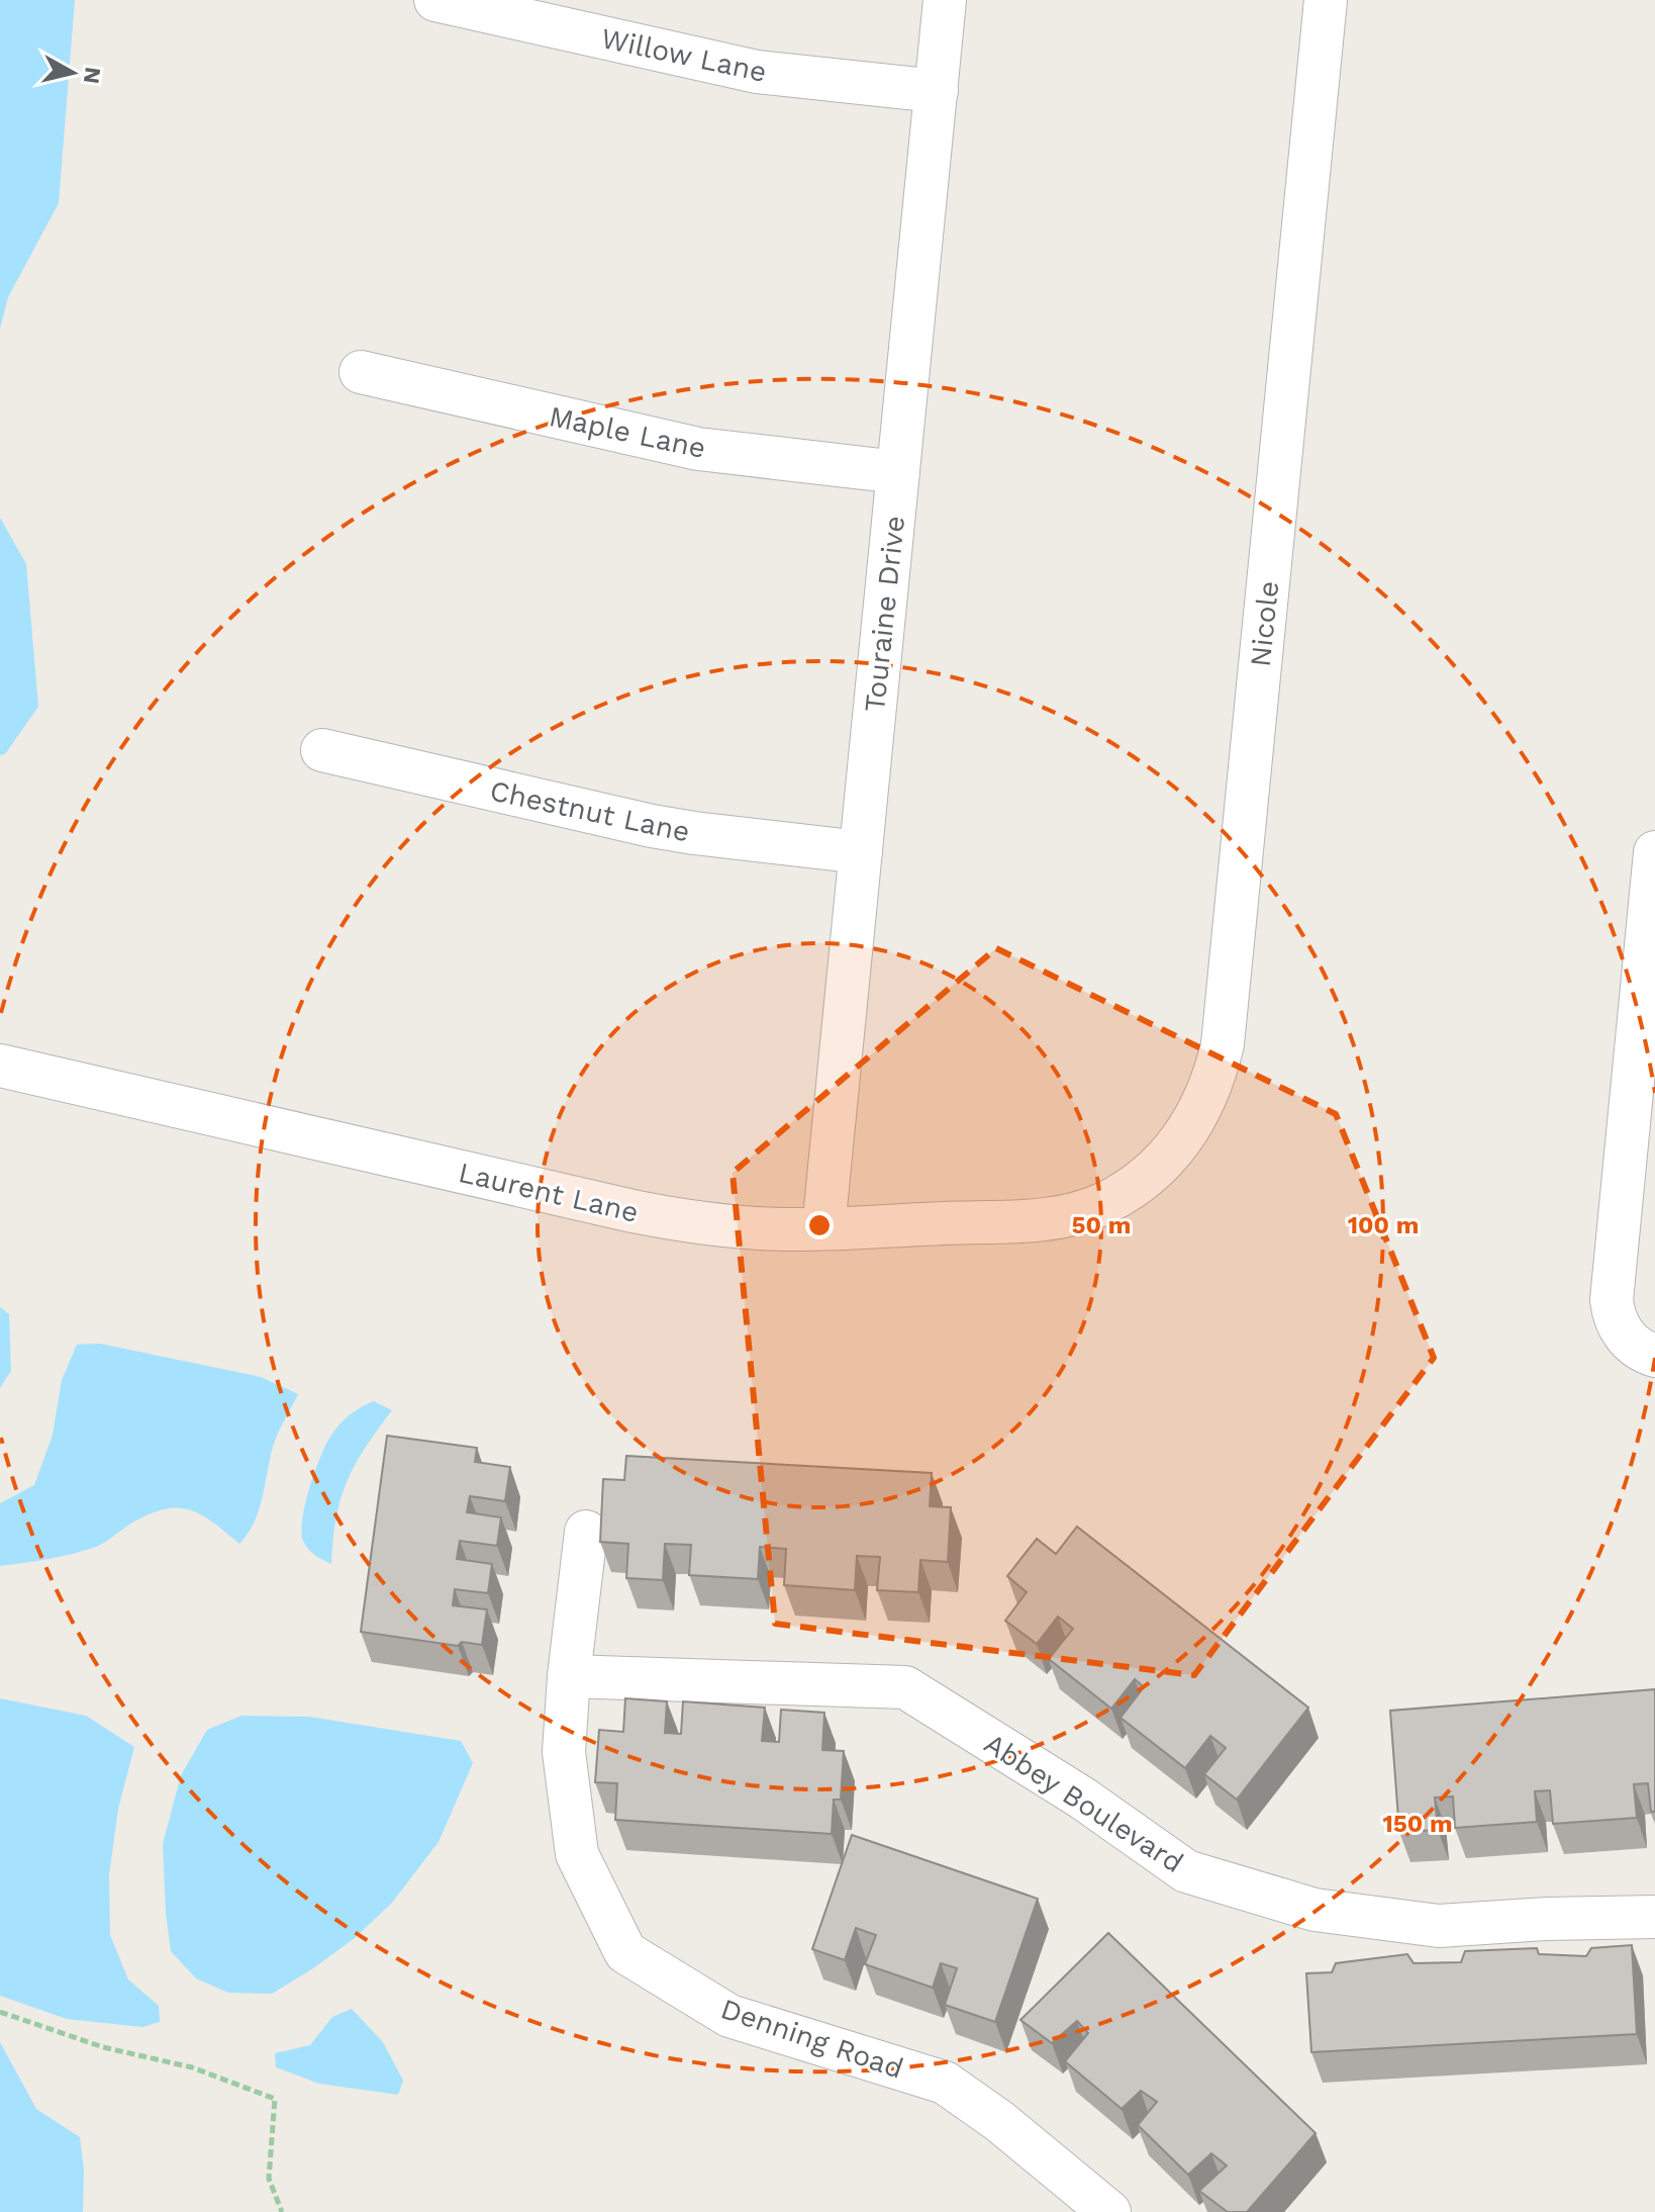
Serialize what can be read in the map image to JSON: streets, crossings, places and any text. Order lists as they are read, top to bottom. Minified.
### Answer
{"streets":{"street":["Willow Lane","Maple Lane","Touraine Drive","Nicole","Chestnut Lane","Laurent Lane","Abbey Boulevard","Denning Road"]},"crossings":[["Willow Lane","Touraine Drive"],["Maple Lane","Touraine Drive"],["Touraine Drive","Chestnut Lane"],["Touraine Drive","Laurent Lane"],["Nicole","Laurent Lane"],["Abbey Boulevard","Denning Road"]],"north":"right","rings":["50 m","100 m","150 m"]}
